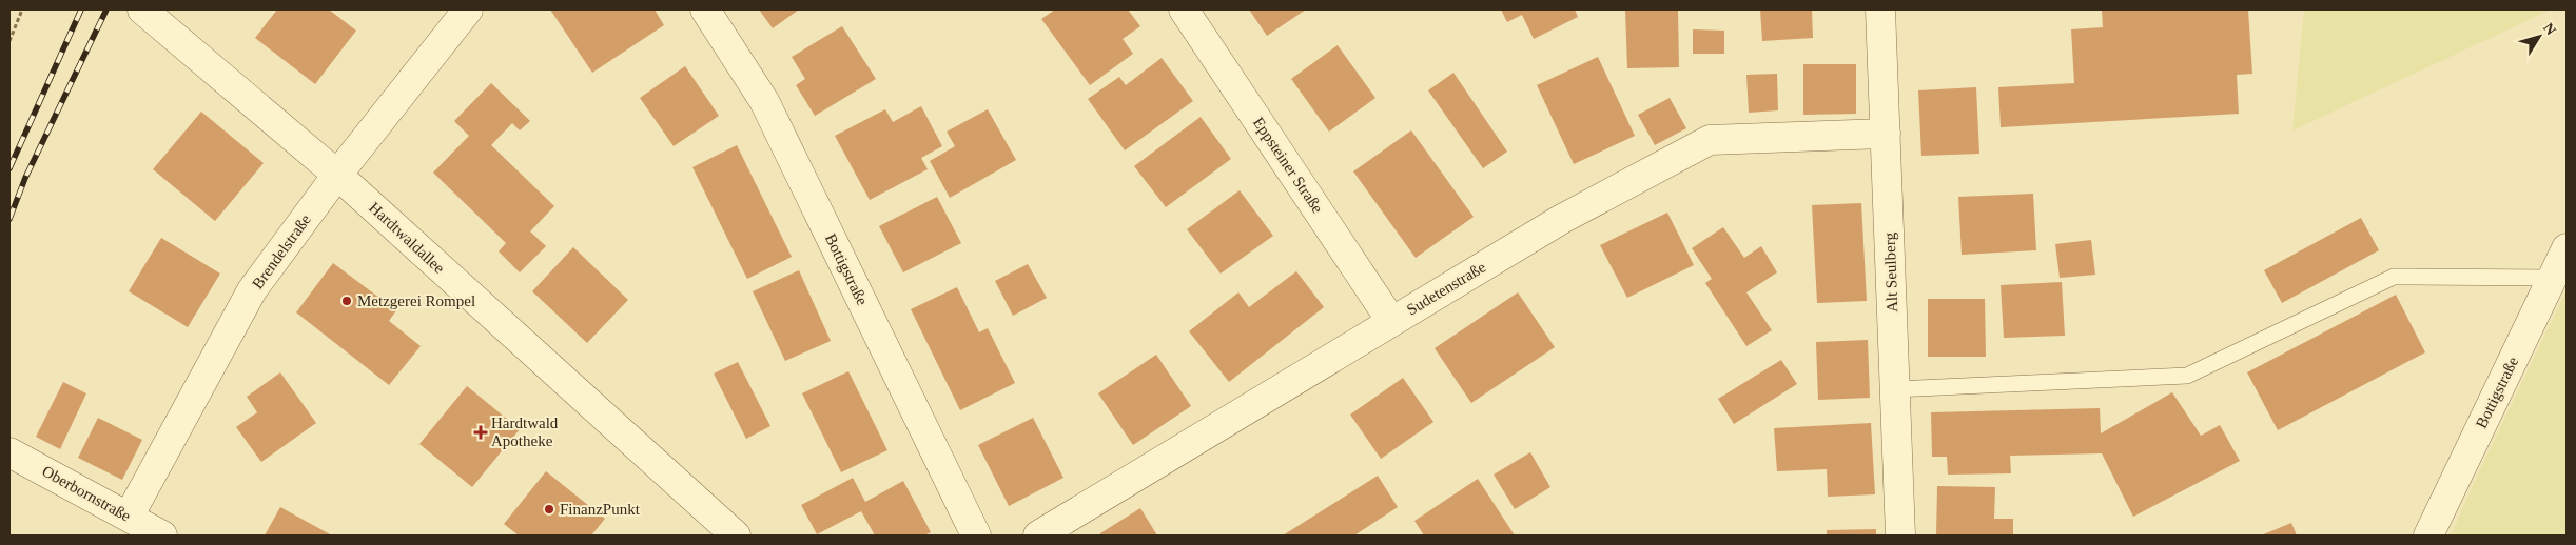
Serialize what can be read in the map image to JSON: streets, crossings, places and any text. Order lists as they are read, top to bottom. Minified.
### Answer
{"streets":{"street":["Eppsteiner Straße","Hardtwaldallee","Brendelstraße","Bottigstraße","Alt Seulberg","Sudetenstraße","Oberbornstraße"]},"crossings":[["Eppsteiner Straße","Sudetenstraße"],["Hardtwaldallee","Brendelstraße"],["Brendelstraße","Oberbornstraße"],["Alt Seulberg","Sudetenstraße"]],"places":{"other":["Metzgerei Rompel","FinanzPunkt"],"health":["Hardtwald Apotheke"]},"north":"top right"}
